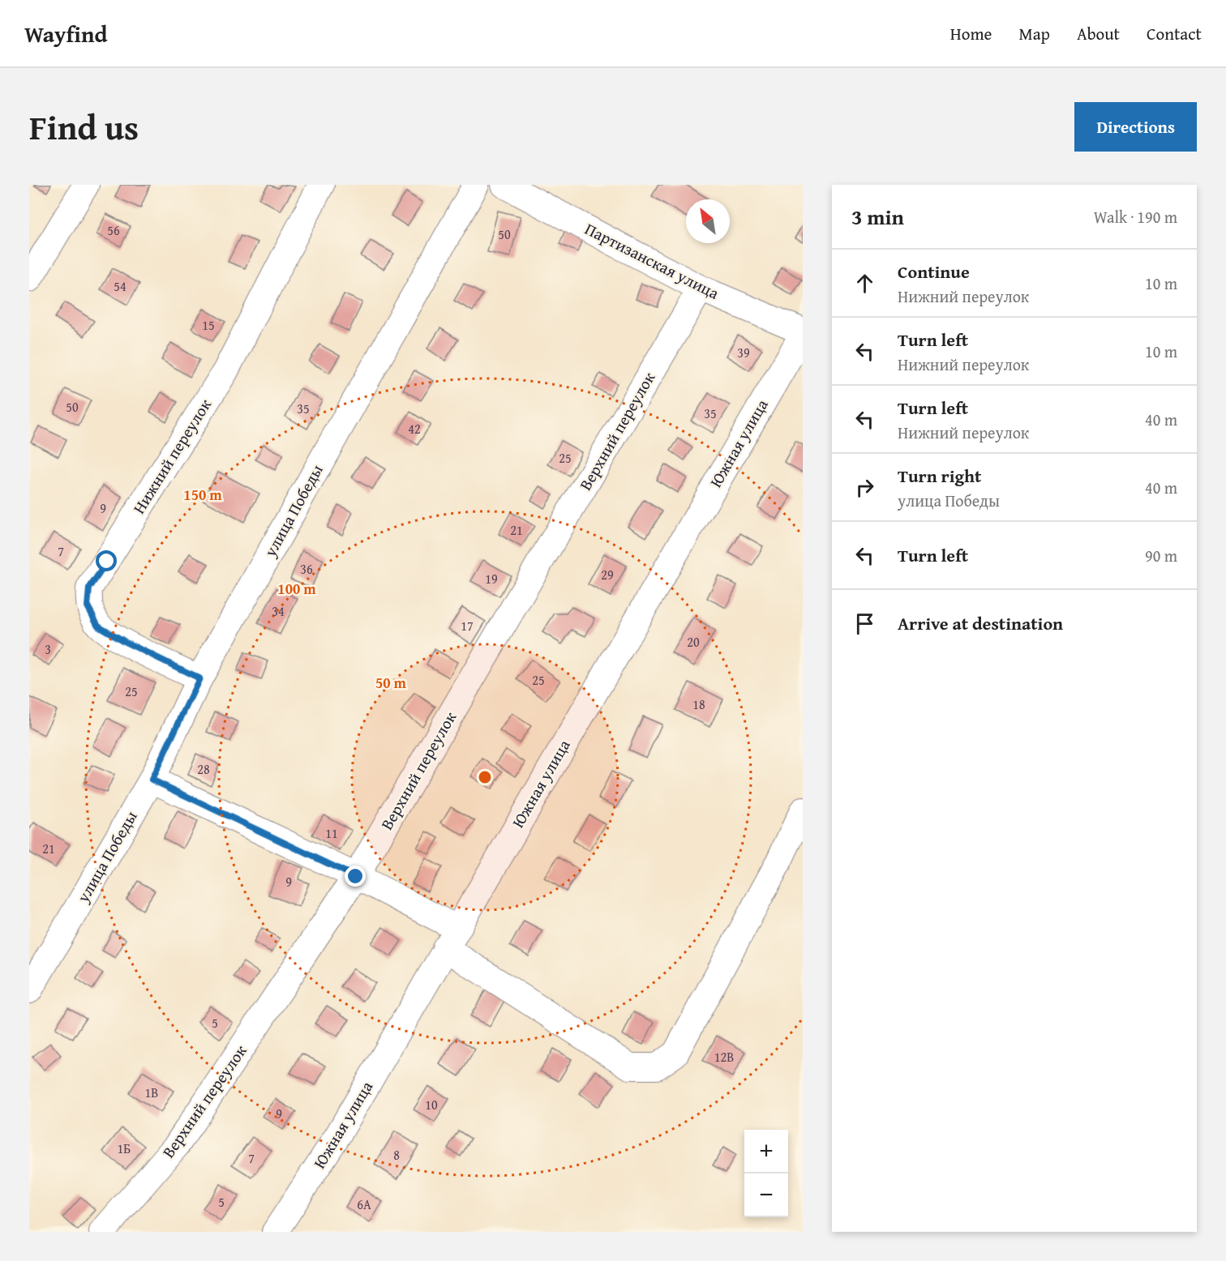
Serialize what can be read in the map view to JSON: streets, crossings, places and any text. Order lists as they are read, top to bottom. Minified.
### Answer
{"streets":{"street":["Партизанская улица","Верхний переулок","Южная улица","Нижний переулок","улица Победы"]},"crossings":[["Партизанская улица","Верхний переулок"],["Партизанская улица","Южная улица"],["Нижний переулок","улица Победы"]],"house_numbers":["56","50","54","15","39","50","35","35","42","25","9","21","7","36","29","19","34","17","20","3","25","25","18","28","11","21","9","5","12В","1В","10","9","1Б","8","7","5","6А"],"north":"top left","page":{"header":"Wayfind","nav":["Home","Map","About","Contact"],"title":"Find us","buttons":"Directions","heading":["3 min","Walk · 190 m"],"list":[["Continue","Нижний переулок","10 m"],["Turn left","Нижний переулок","10 m"],["Turn left","Нижний переулок","40 m"],["Turn right","улица Победы","40 m"],["Turn left","90 m"],"Arrive at destination"],"map_buttons":["+","−"]},"rings":["150 m","100 m","50 m"]}
